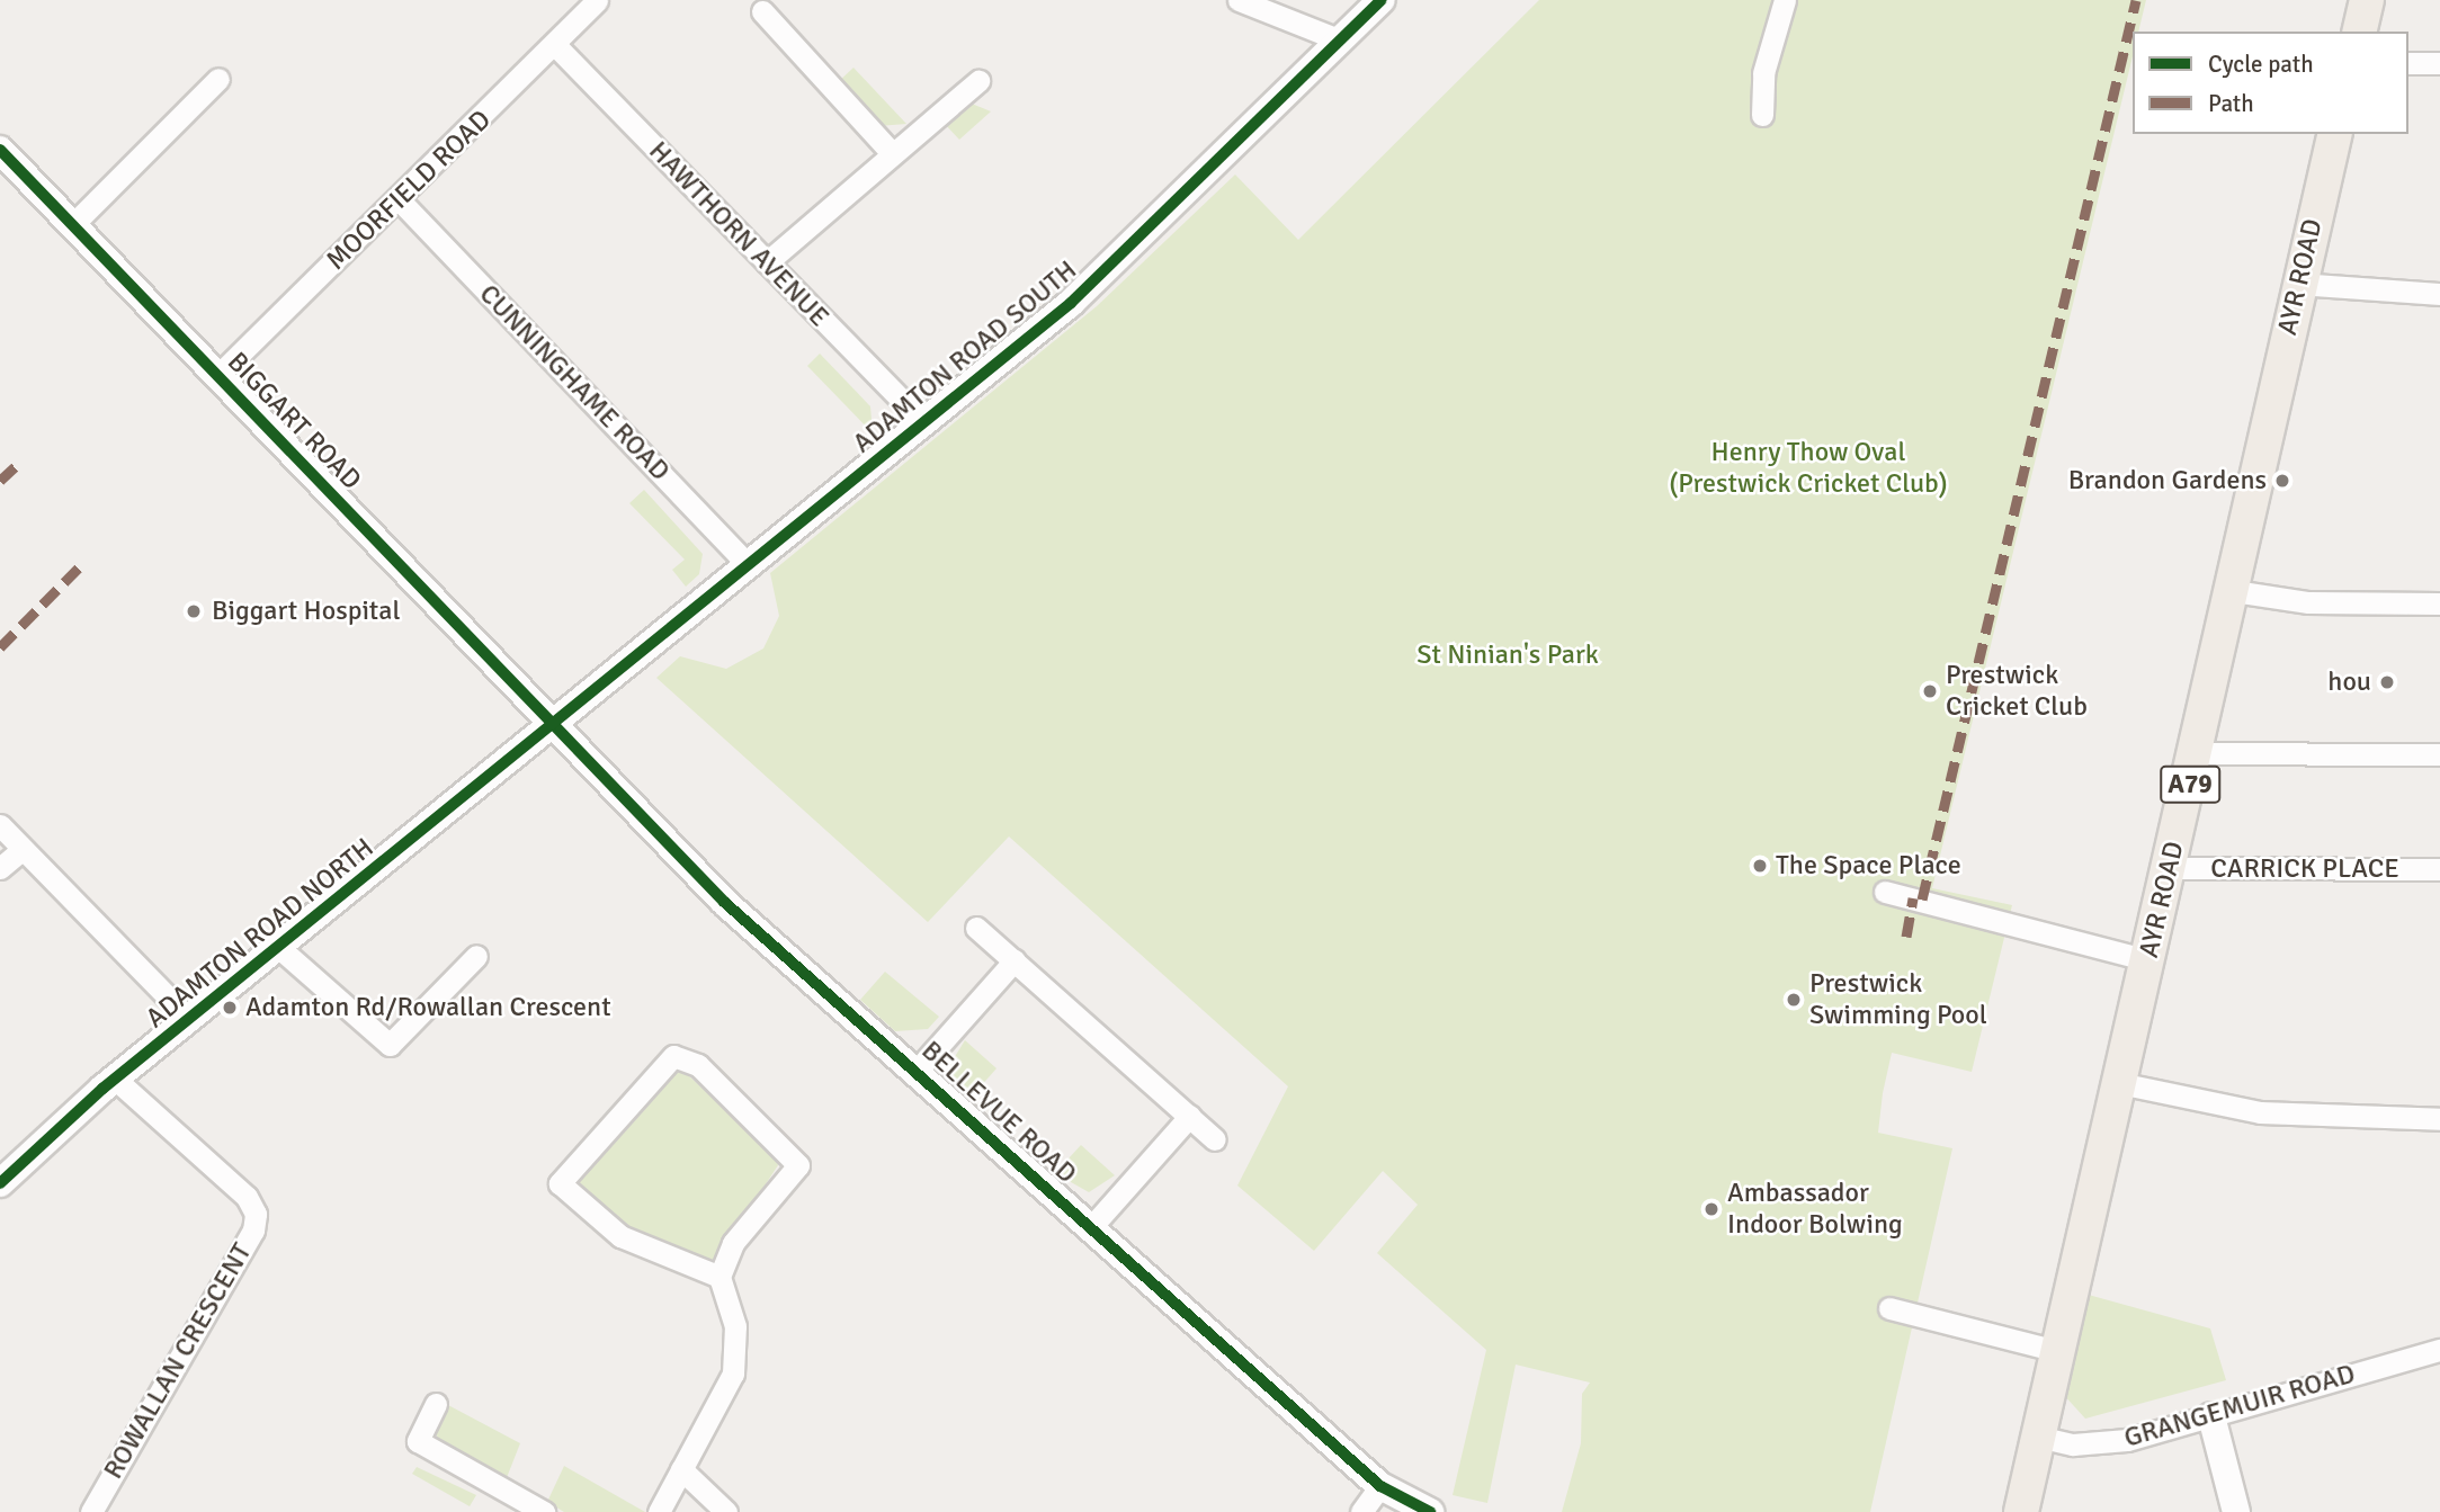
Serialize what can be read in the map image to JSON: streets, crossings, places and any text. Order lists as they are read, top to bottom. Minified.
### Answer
{"streets":{"main road":["AYR ROAD","A79"],"street":["MOORFIELD ROAD","HAWTHORN AVENUE","ADAMTON ROAD SOUTH","CUNNINGHAME ROAD","BIGGART ROAD","CARRICK PLACE","ADAMTON ROAD NORTH","BELLEVUE ROAD","ROWALLAN CRESCENT","GRANGEMUIR ROAD"]},"crossings":[["MOORFIELD ROAD","HAWTHORN AVENUE"],["MOORFIELD ROAD","CUNNINGHAME ROAD"],["MOORFIELD ROAD","BIGGART ROAD"],["HAWTHORN AVENUE","ADAMTON ROAD SOUTH"],["AYR ROAD","A79"],["AYR ROAD","CARRICK PLACE"],["AYR ROAD","GRANGEMUIR ROAD"],["ADAMTON ROAD SOUTH","CUNNINGHAME ROAD"],["ADAMTON ROAD SOUTH","BIGGART ROAD"],["ADAMTON ROAD SOUTH","ADAMTON ROAD NORTH"],["ADAMTON ROAD SOUTH","BELLEVUE ROAD"],["BIGGART ROAD","ADAMTON ROAD NORTH"],["BIGGART ROAD","BELLEVUE ROAD"],["A79","GRANGEMUIR ROAD"],["ADAMTON ROAD NORTH","BELLEVUE ROAD"],["ADAMTON ROAD NORTH","ROWALLAN CRESCENT"]],"parks":["Henry Thow Oval (Prestwick Cricket Club)","St Ninian's Park"],"places":["Brandon Gardens","Biggart Hospital","hou","Prestwick Cricket Club","The Space Place","Prestwick Swimming Pool","Adamton Rd/Rowallan Crescent","Ambassador Indoor Bolwing"],"legend":["Cycle path","Path"]}
